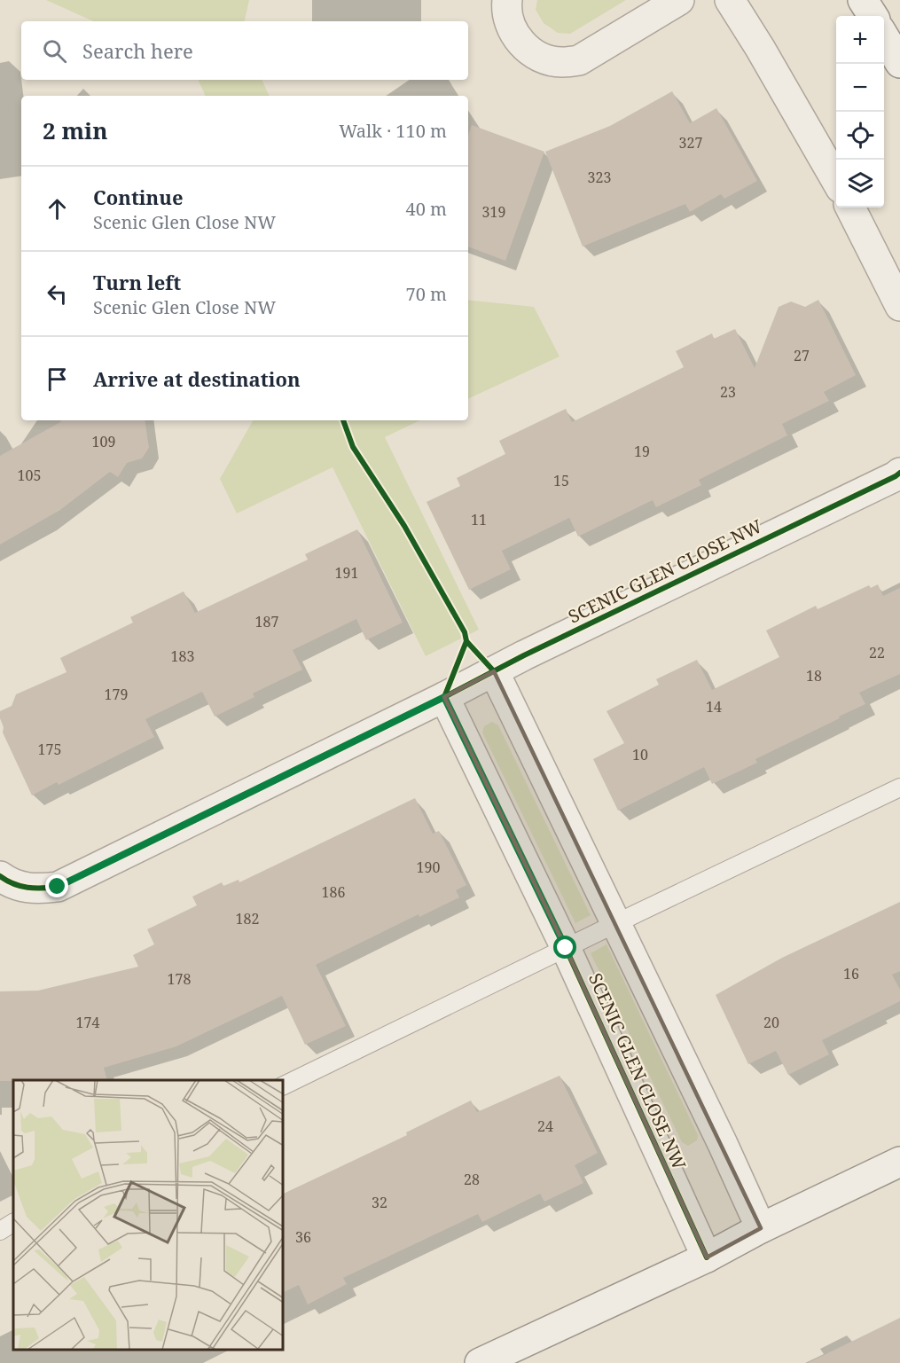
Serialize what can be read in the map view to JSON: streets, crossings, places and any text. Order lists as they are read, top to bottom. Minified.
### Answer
{"streets":{"street":["SCENIC GLEN CLOSE NW"]},"house_numbers":["327","323","319","27","23","109","19","105","15","11","191","187","22","183","18","179","14","175","10","190","186","182","16","178","174","20","24","28","32","36"],"page":{"map_buttons":["+","−"],"search":"Search here","heading":["2 min","Walk · 110 m"],"list":[["Continue","Scenic Glen Close NW","40 m"],["Turn left","Scenic Glen Close NW","70 m"],"Arrive at destination"]}}
